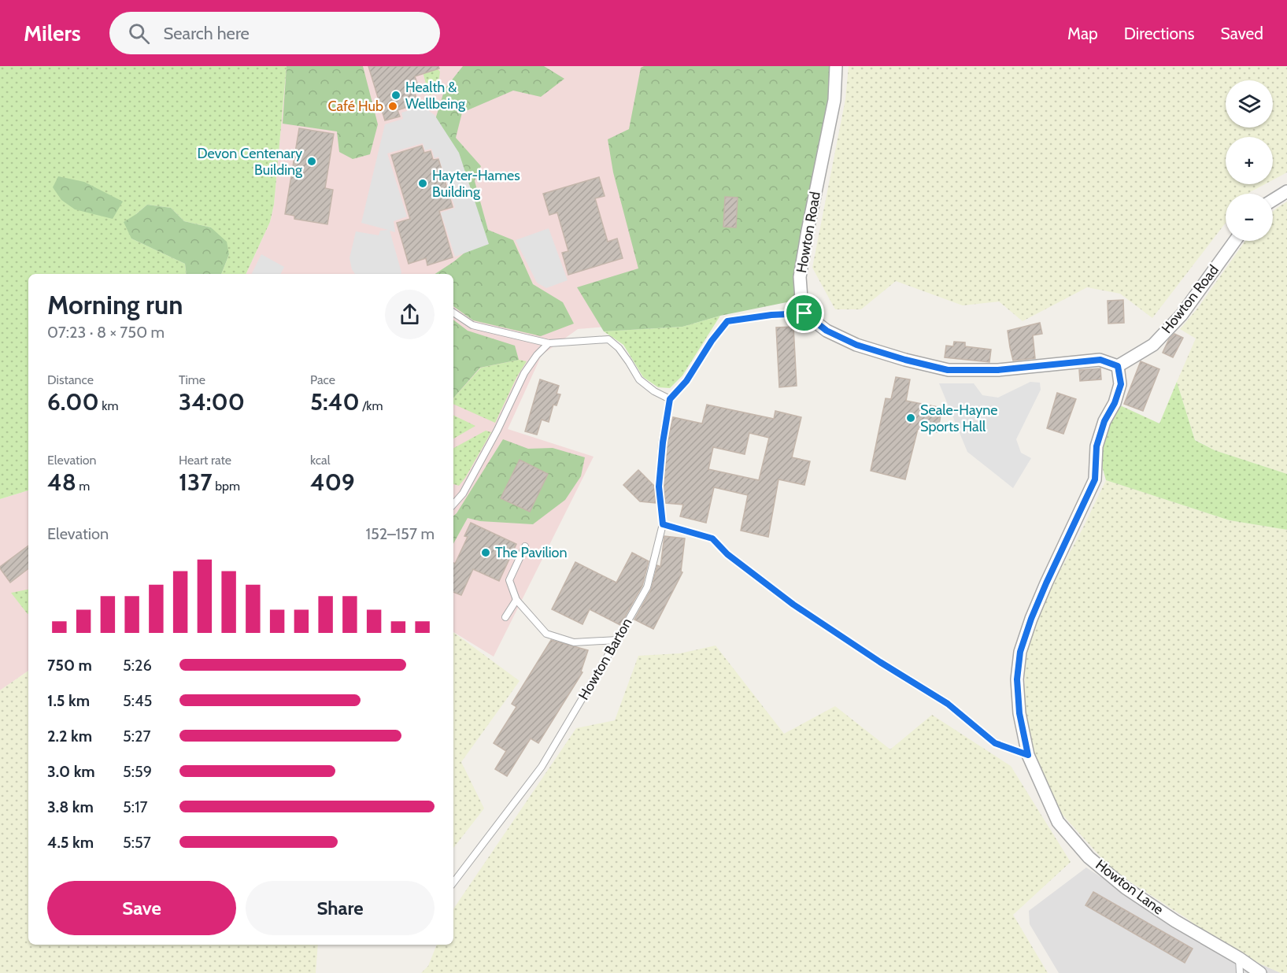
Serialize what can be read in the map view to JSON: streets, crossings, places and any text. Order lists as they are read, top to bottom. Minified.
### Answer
{"streets":{"street":["Howton Road","Howton Lane"],"lane":["Howton Barton"]},"crossings":[["Howton Road","Howton Lane"]],"places":["Health & Wellbeing","Café Hub","Devon Centenary Building","Hayter-Hames Building","Seale-Hayne Sports Hall","The Pavilion"],"page":{"header":"Milers","search":"Search here","nav":["Map","Directions","Saved"],"map_buttons":["+","−"],"heading":["Morning run","07:23 · 8 × 750 m"],"stats":[["Distance","6.00 km"],["Time","34:00"],["Pace","5:40 /km"],["Elevation","48 m"],["Heart rate","137 bpm"],["kcal","409"]],"chart":["Elevation","152–157 m"],"list":[{"name":"750 m","note":"5:26"},{"name":"1.5 km","note":"5:45"},{"name":"2.2 km","note":"5:27"},{"name":"3.0 km","note":"5:59"},{"name":"3.8 km","note":"5:17"},{"name":"4.5 km","note":"5:57"}],"buttons":["Save","Share"]}}
